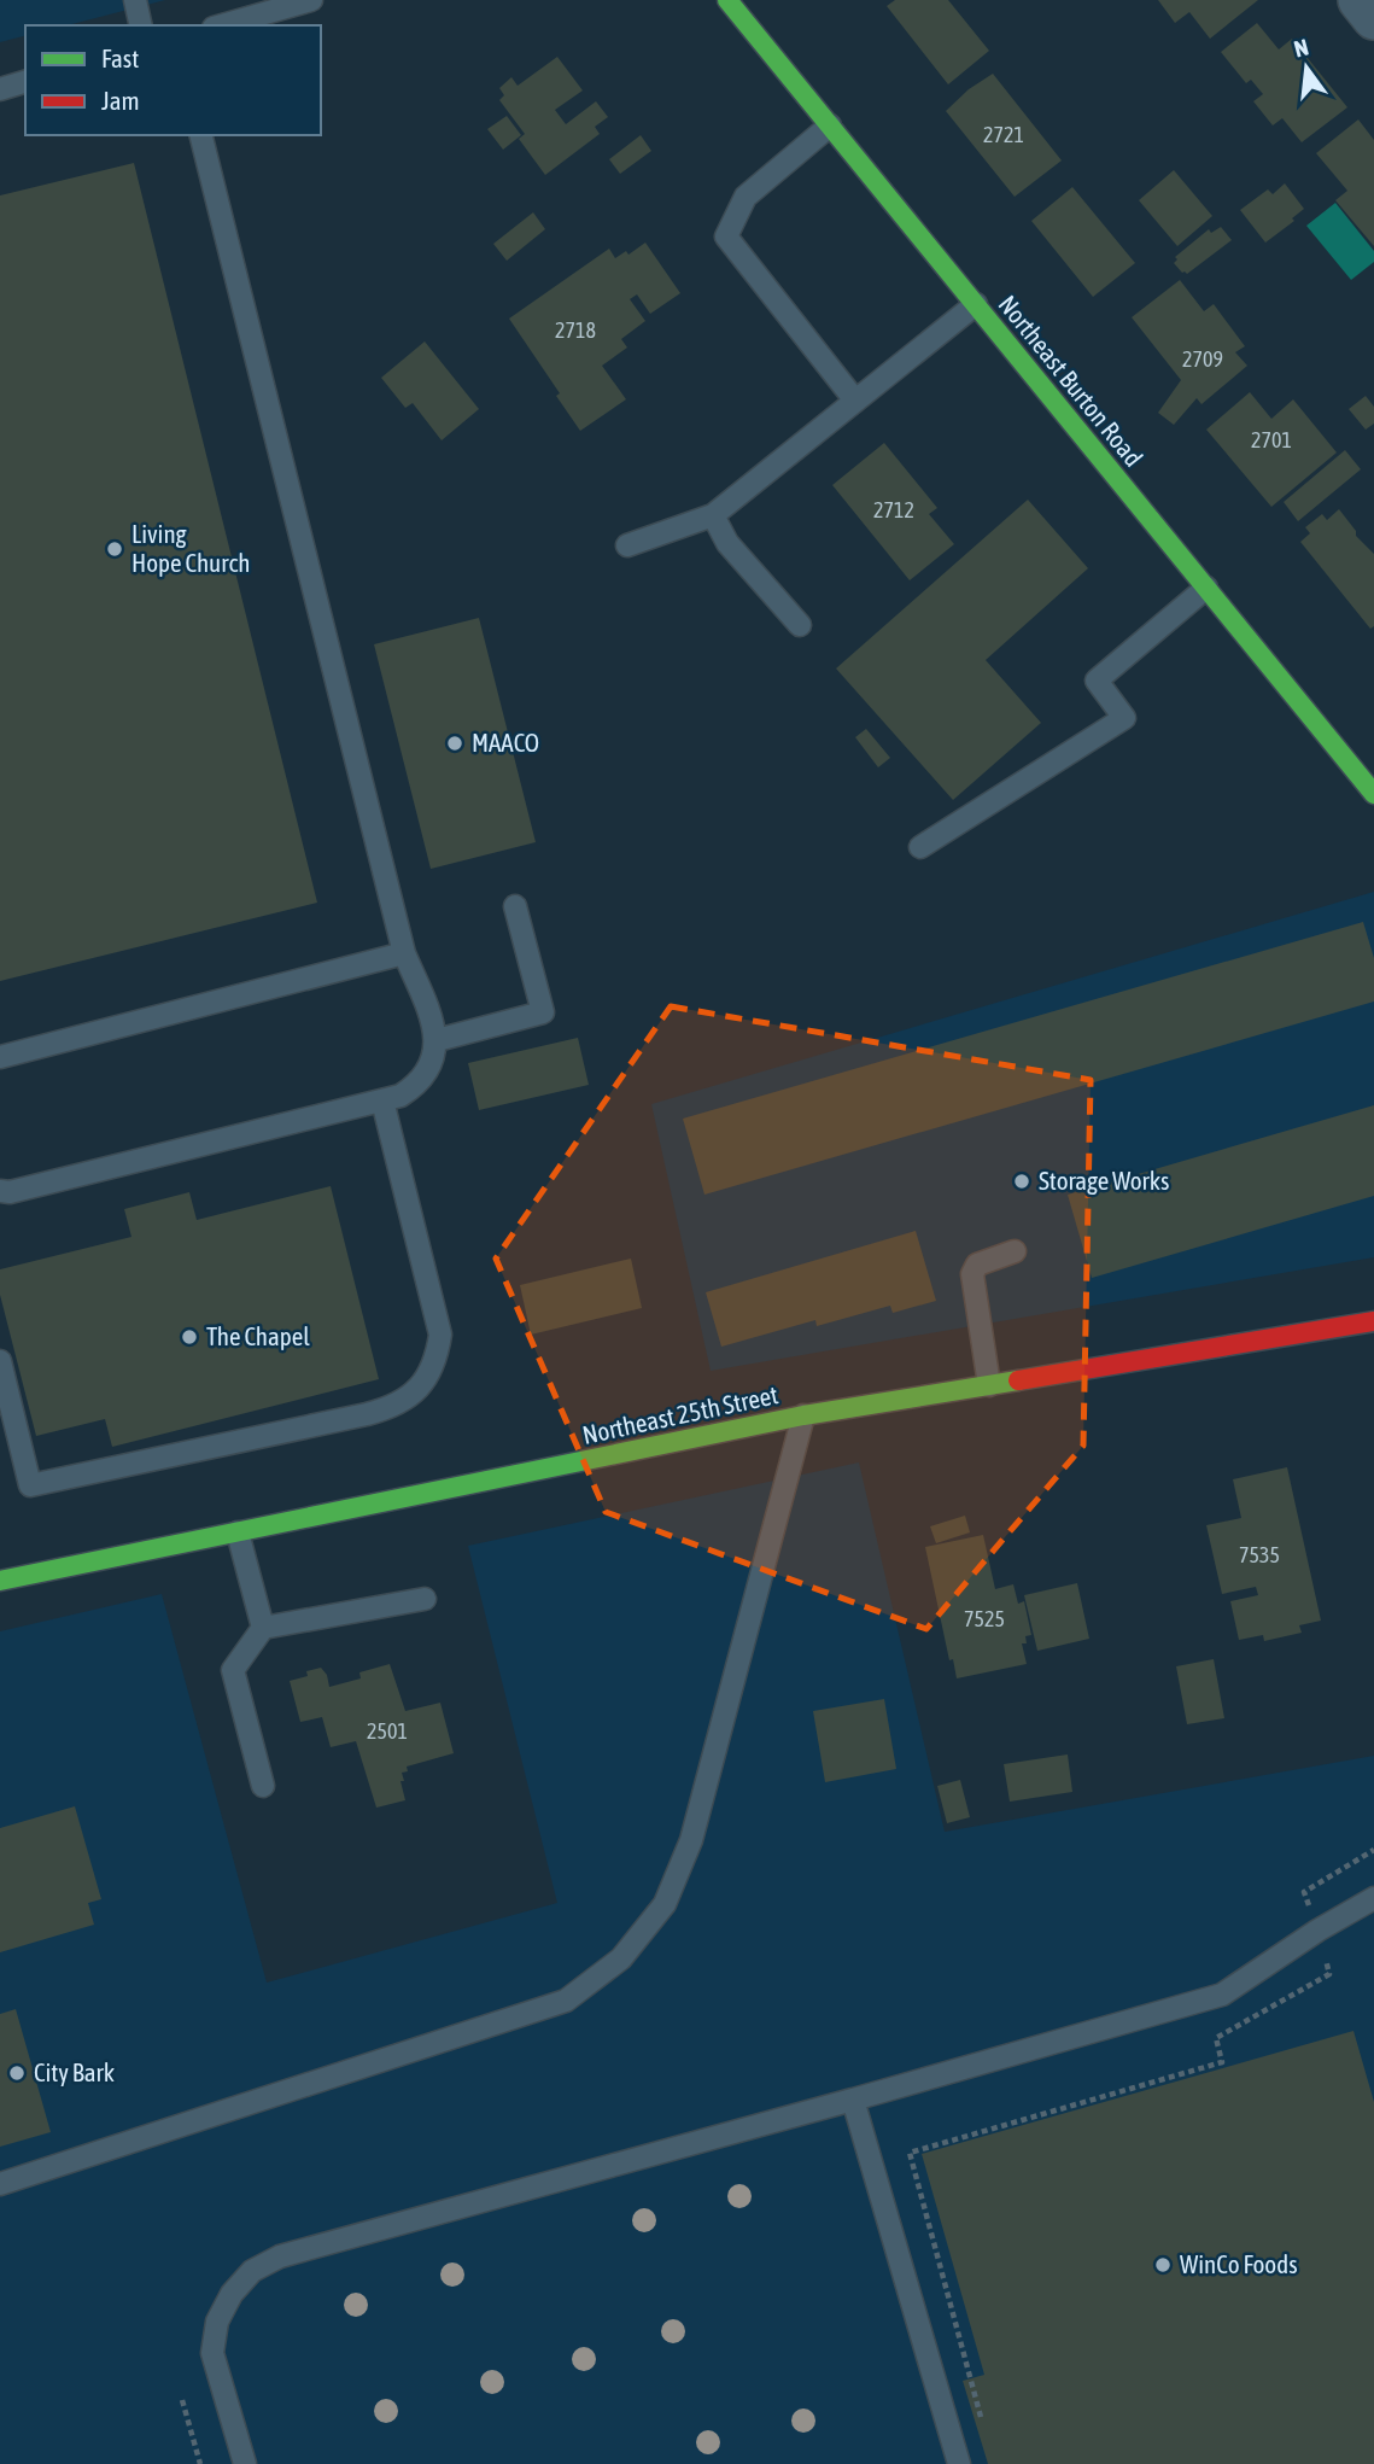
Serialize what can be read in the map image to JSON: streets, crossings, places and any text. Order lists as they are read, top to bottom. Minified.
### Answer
{"streets":{"main road":["Northeast Burton Road","Northeast 25th Street"]},"places":["Living Hope Church","MAACO","Storage Works","The Chapel","City Bark","WinCo Foods"],"house_numbers":["2721","2718","2709","2701","2712","7535","7525","2501"],"legend":["Fast","Jam"],"north":"top"}
